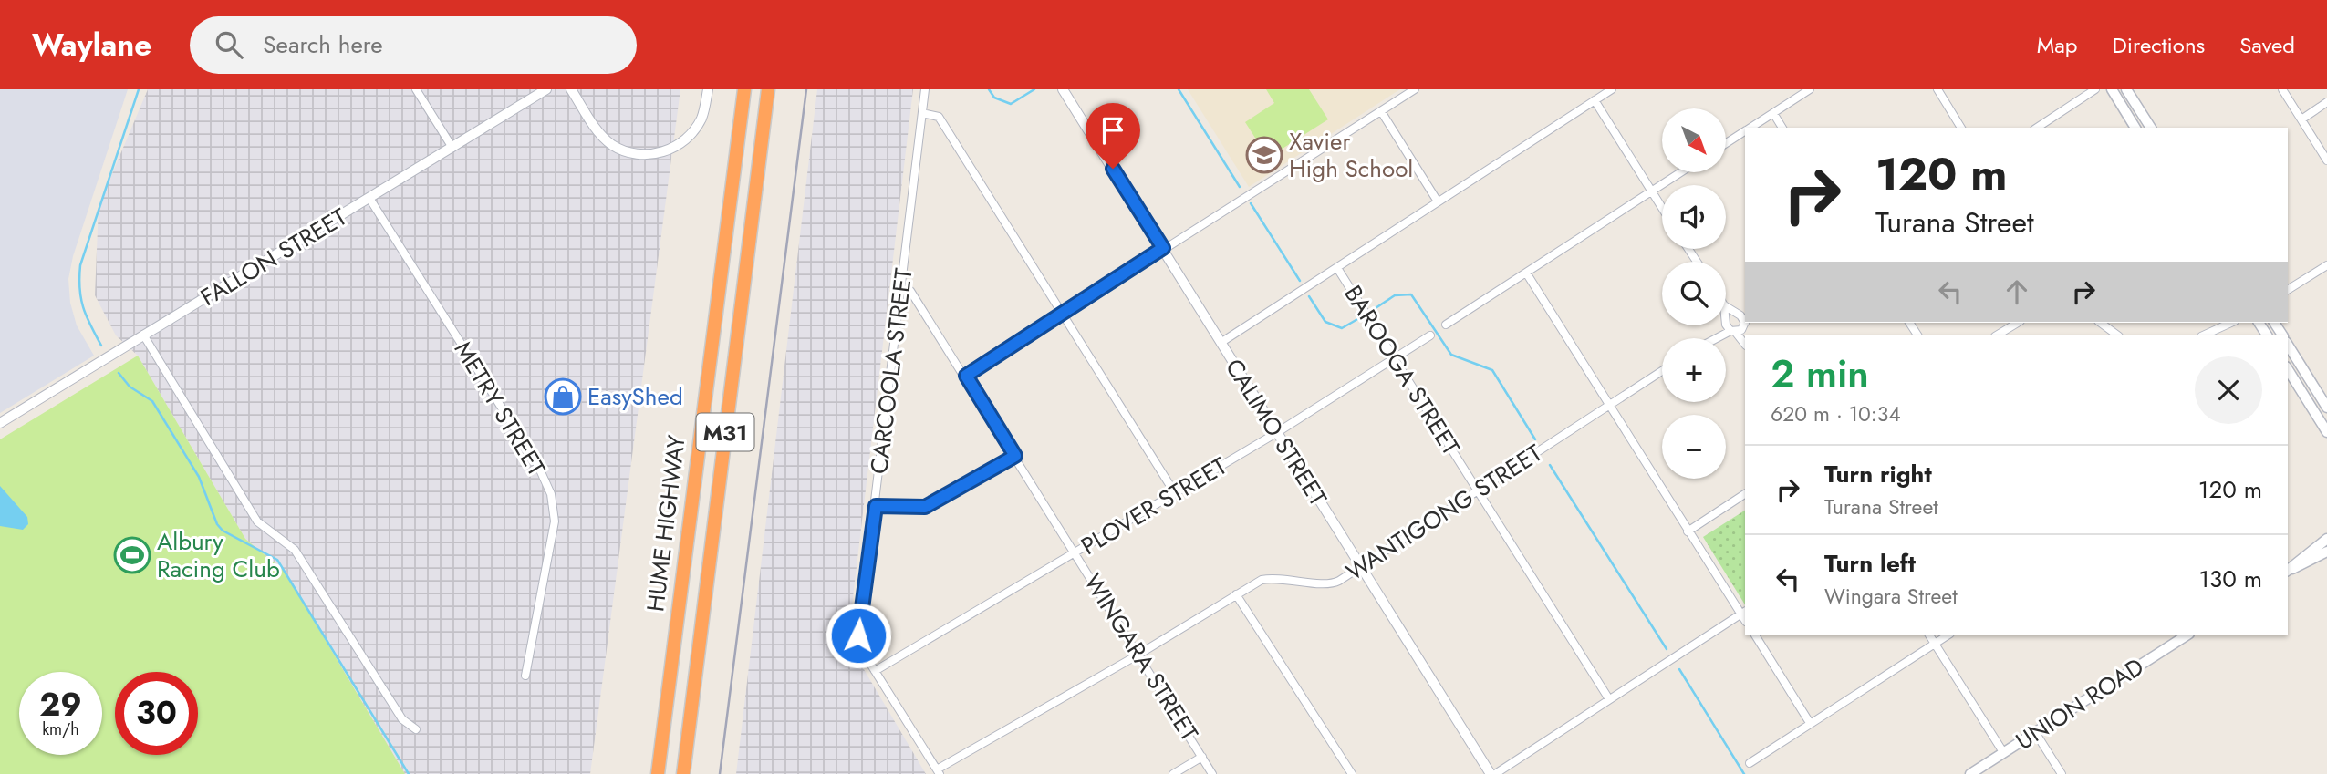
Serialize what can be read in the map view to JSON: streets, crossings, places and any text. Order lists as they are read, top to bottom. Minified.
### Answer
{"streets":{"highway":["M31","HUME HIGHWAY"],"main road":["UNION ROAD"],"street":["FALLON STREET","BAROOGA STREET","CARCOOLA STREET","METRY STREET","CALIMO STREET","PLOVER STREET","WANTIGONG STREET","WINGARA STREET"]},"crossings":[["FALLON STREET","METRY STREET"],["BAROOGA STREET","PLOVER STREET"],["BAROOGA STREET","WANTIGONG STREET"],["CARCOOLA STREET","PLOVER STREET"],["CARCOOLA STREET","WINGARA STREET"],["CALIMO STREET","PLOVER STREET"],["CALIMO STREET","WANTIGONG STREET"],["PLOVER STREET","WINGARA STREET"],["WANTIGONG STREET","WINGARA STREET"]],"places":{"school or university":["Xavier High School"],"shop":["EasyShed"],"sports":["Albury Racing Club"]},"north":"bottom right","page":{"header":"Waylane","search":"Search here","nav":["Map","Directions","Saved"],"map_buttons":["+","−"],"turn":["120 m","Turana Street"],"heading":["2 min","620 m · 10:34"],"list":[{"name":"Turn right","note":"Turana Street","value":"120 m"},{"name":"Turn left","note":"Wingara Street","value":"130 m"}],"speed":"29 km/h","limit":"30"}}
